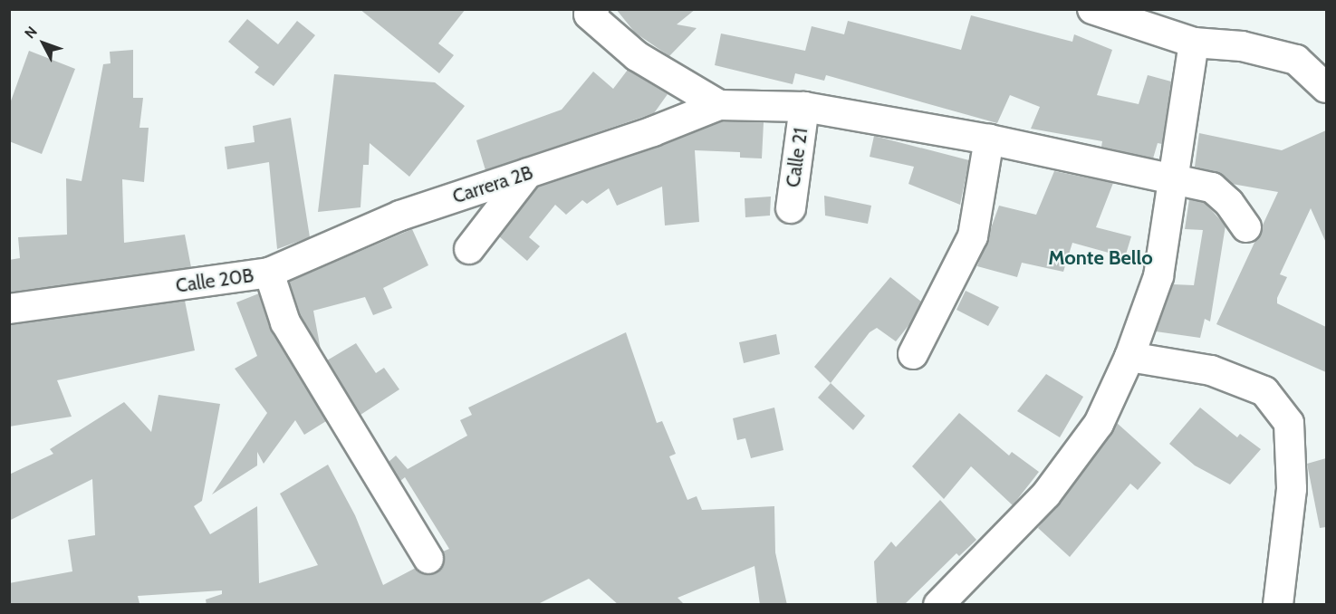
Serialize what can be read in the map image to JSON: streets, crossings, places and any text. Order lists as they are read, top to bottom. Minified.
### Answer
{"streets":{"street":["Calle 21","Carrera 2B","Calle 20B"]},"crossings":[["Carrera 2B","Calle 20B"]],"districts":["Monte Bello"],"north":"top left"}
